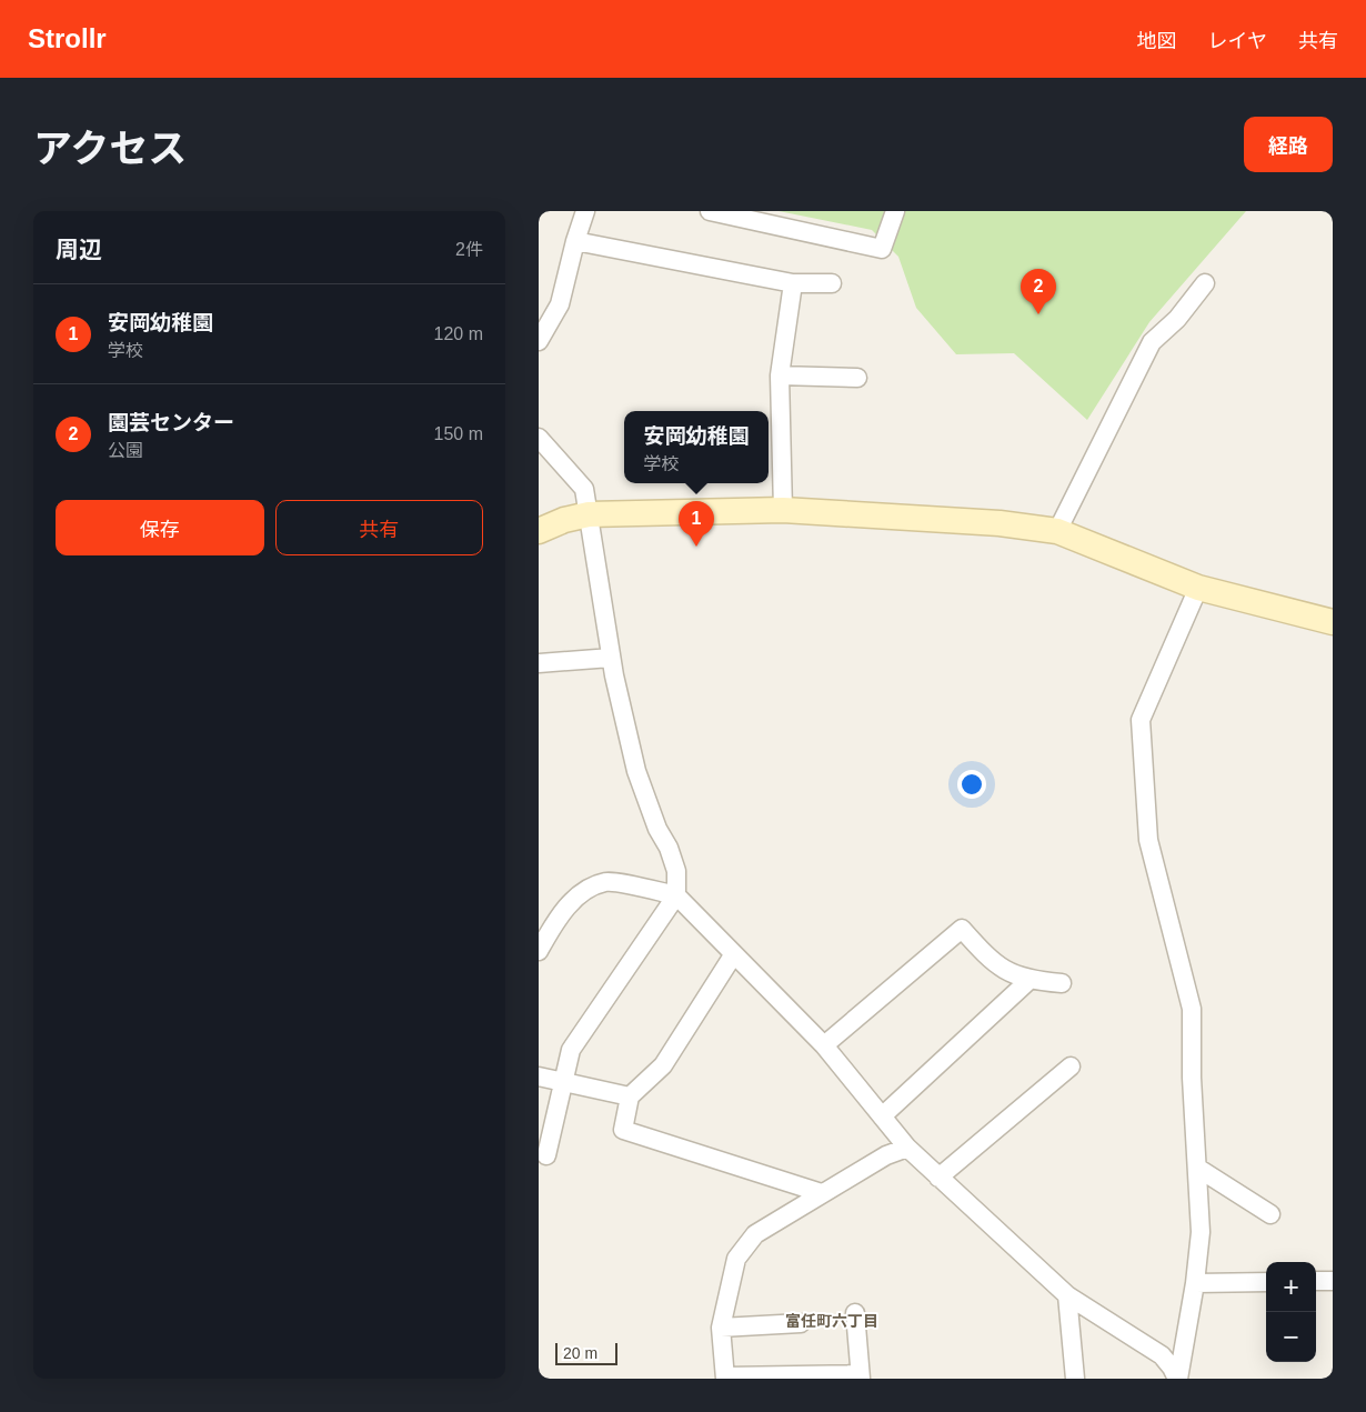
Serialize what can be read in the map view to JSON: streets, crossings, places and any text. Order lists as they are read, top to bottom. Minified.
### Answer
{"districts":["富任町六丁目"],"scale_bar":"20 m","page":{"header":"Strollr","nav":["地図","レイヤ","共有"],"title":"アクセス","buttons":["経路",["保存","共有"]],"heading":["周辺","2件"],"pins":["2","1"],"list":[{"mark":"1","name":"安岡幼稚園","note":"学校","value":"120 m"},{"mark":"2","name":"園芸センター","note":"公園","value":"150 m"}],"popup":["安岡幼稚園","学校"],"map_buttons":["+","−"],"scale":"20 m"}}
